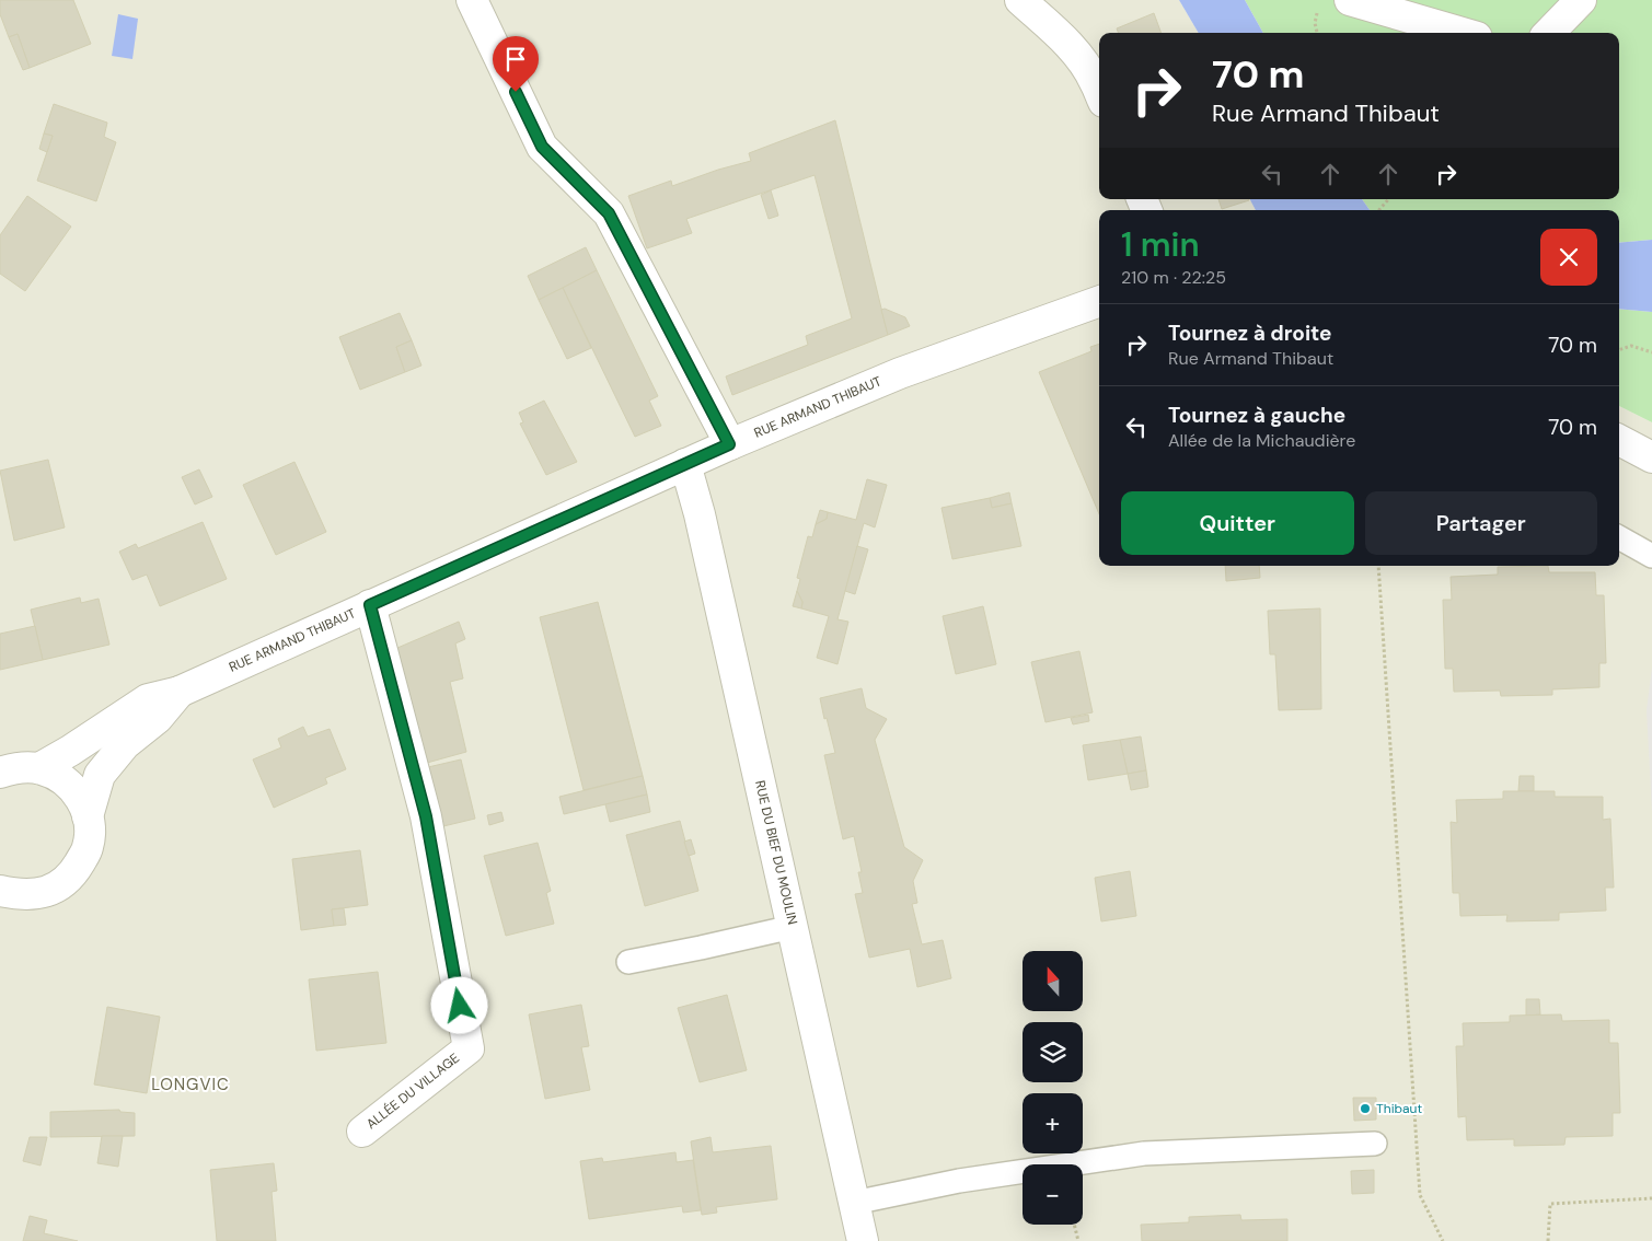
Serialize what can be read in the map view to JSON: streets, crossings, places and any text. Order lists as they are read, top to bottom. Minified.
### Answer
{"streets":{"street":["RUE ARMAND THIBAUT","RUE DU BIEF DU MOULIN","ALLÉE DU VILLAGE"]},"crossings":[["RUE ARMAND THIBAUT","RUE DU BIEF DU MOULIN"],["RUE ARMAND THIBAUT","ALLÉE DU VILLAGE"]],"districts":["LONGVIC"],"places":["Thibaut"],"north":"top","page":{"turn":["70 m","Rue Armand Thibaut"],"heading":["1 min","210 m · 22:25"],"list":[{"name":"Tournez à droite","note":"Rue Armand Thibaut","value":"70 m"},{"name":"Tournez à gauche","note":"Allée de la Michaudière","value":"70 m"}],"buttons":["Quitter","Partager"],"map_buttons":["+","−"]}}
